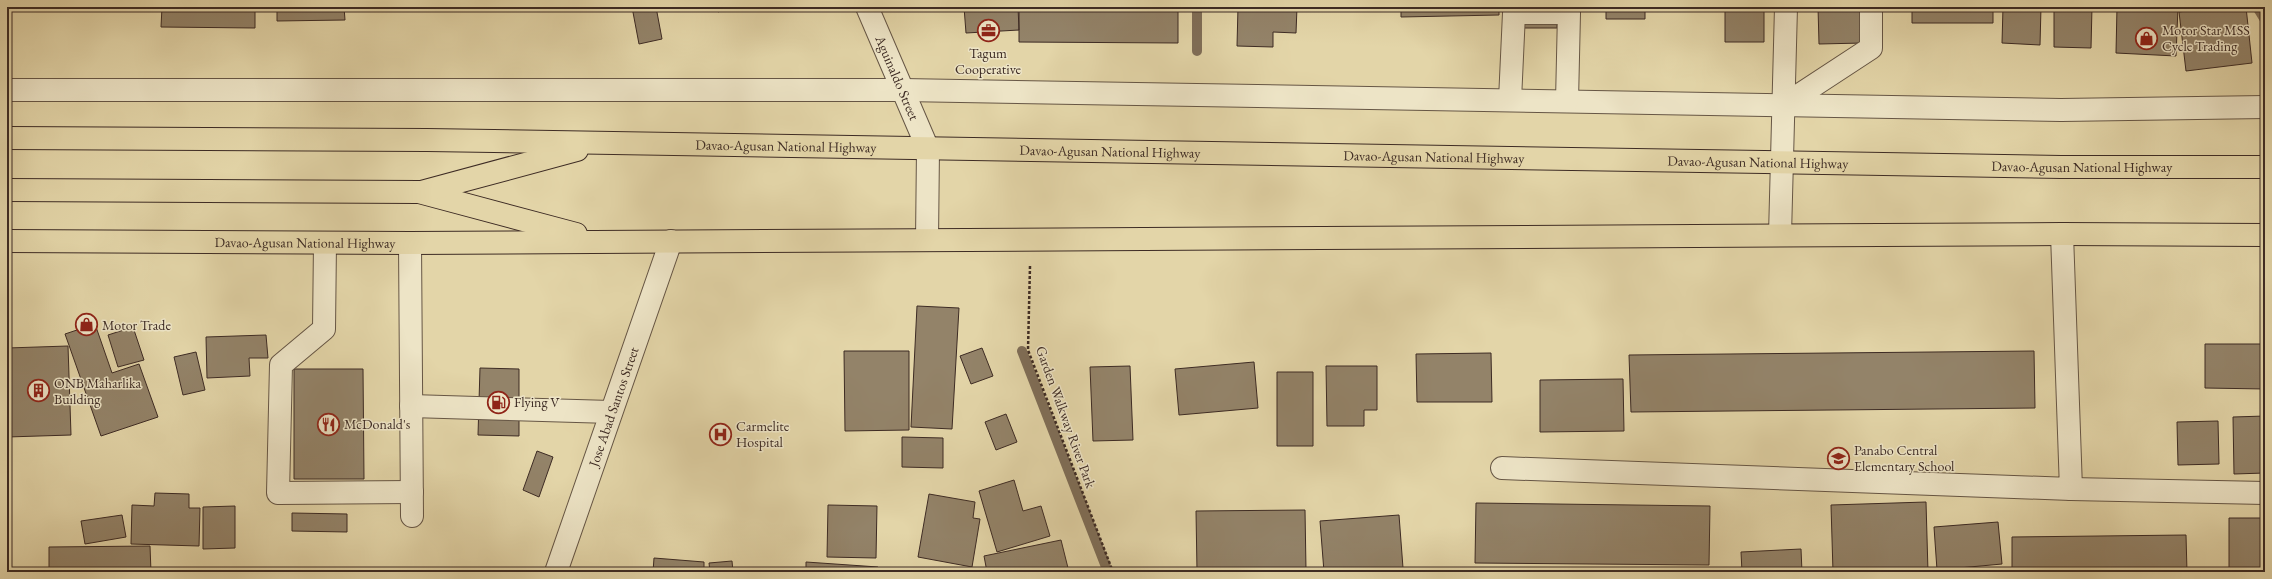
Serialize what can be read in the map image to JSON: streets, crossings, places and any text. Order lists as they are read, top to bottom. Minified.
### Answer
{"streets":{"highway":["Davao-Agusan National Highway"],"street":["Aguinaldo Street","Jose Abad Santos Street"],"path":["Garden Walkway River Park"]},"crossings":[["Aguinaldo Street","Davao-Agusan National Highway"],["Davao-Agusan National Highway","Jose Abad Santos Street"],["Davao-Agusan National Highway","Garden Walkway River Park"]],"places":{"office":["Tagum Cooperative"],"shop":["Motor Star MSS Cycle Trading","Motor Trade"],"building":["ONB Maharlika Building"],"fuel station":["Flying V"],"restaurant":["McDonald's"],"hospital":["Carmelite Hospital"],"school or university":["Panabo Central Elementary School"]}}
